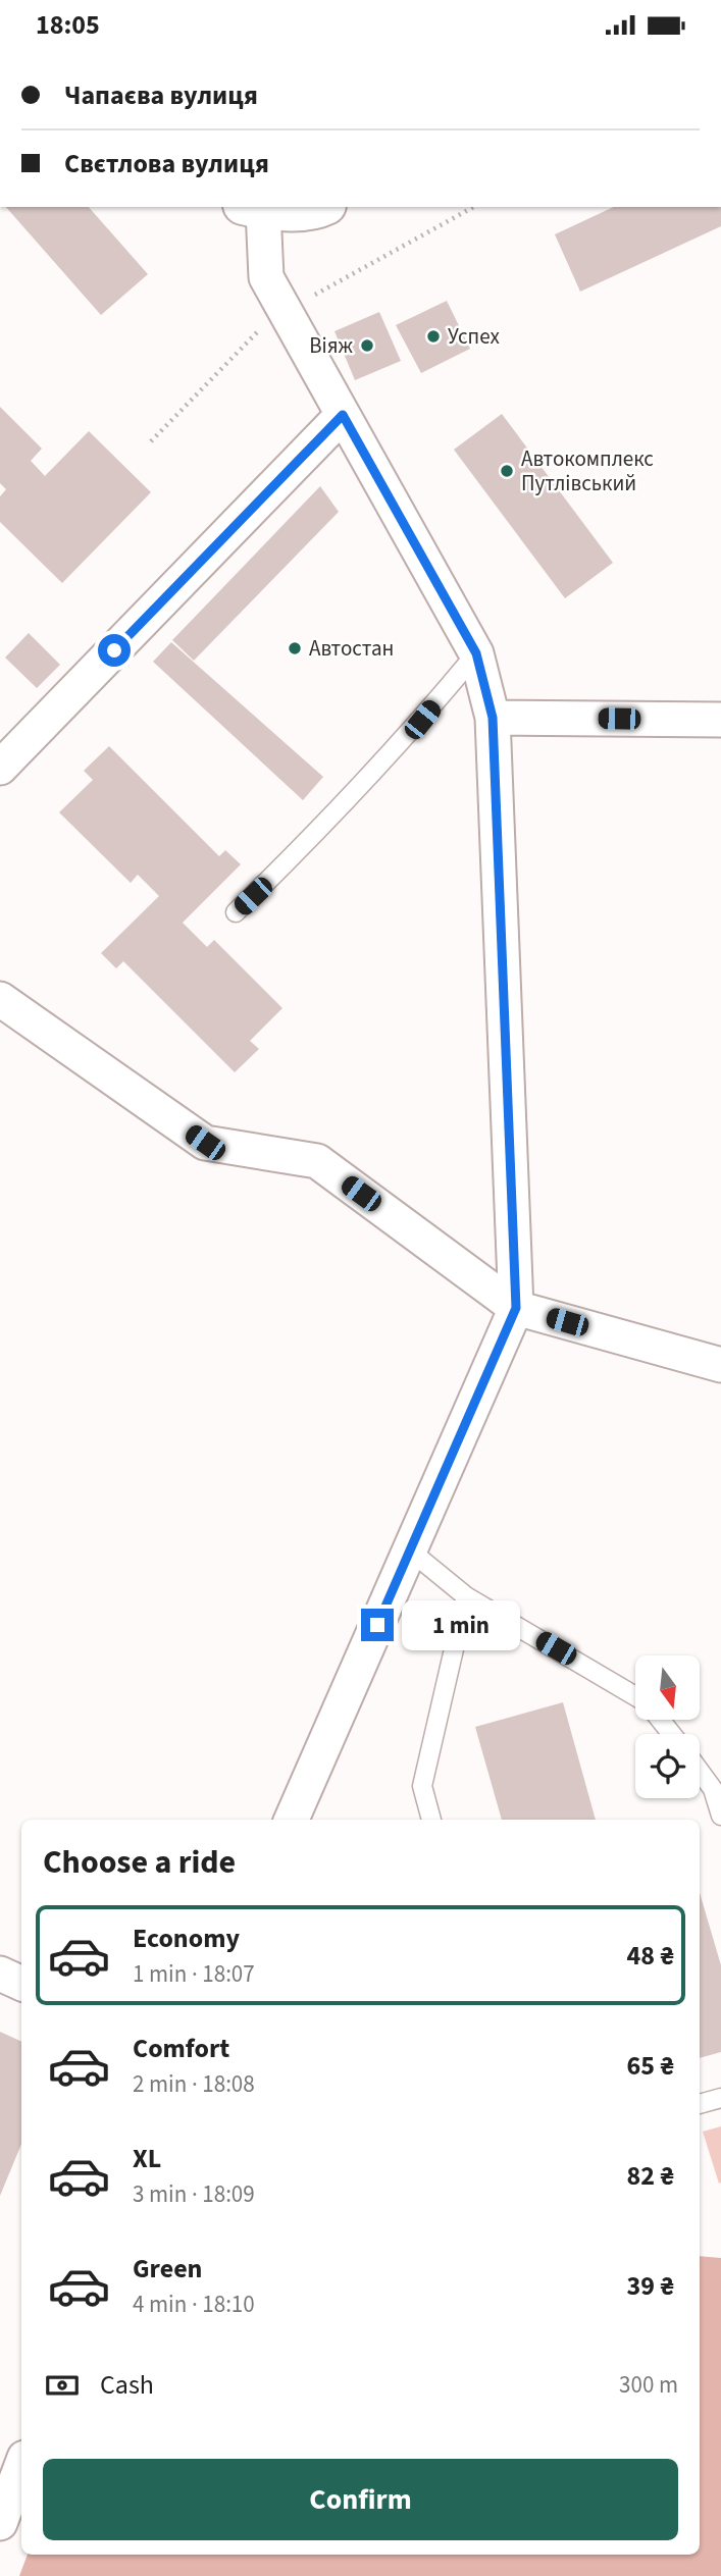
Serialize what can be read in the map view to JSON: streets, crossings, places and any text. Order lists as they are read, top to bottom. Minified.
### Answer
{"places":["Успех","Віяж","Автокомплекс Путлівський","Автостан"],"north":"bottom","page":{"status":"18:05","banner":["Чапаєва вулиця","Свєтлова вулиця"],"bubble":"1 min","heading":"Choose a ride","list":[{"name":"Economy","note":"1 min · 18:07","value":"48 ₴"},{"name":"Comfort","note":"2 min · 18:08","value":"65 ₴"},{"name":"XL","note":"3 min · 18:09","value":"82 ₴"},{"name":"Green","note":"4 min · 18:10","value":"39 ₴"}],"pay":["Cash","300 m"],"buttons":"Confirm"}}
